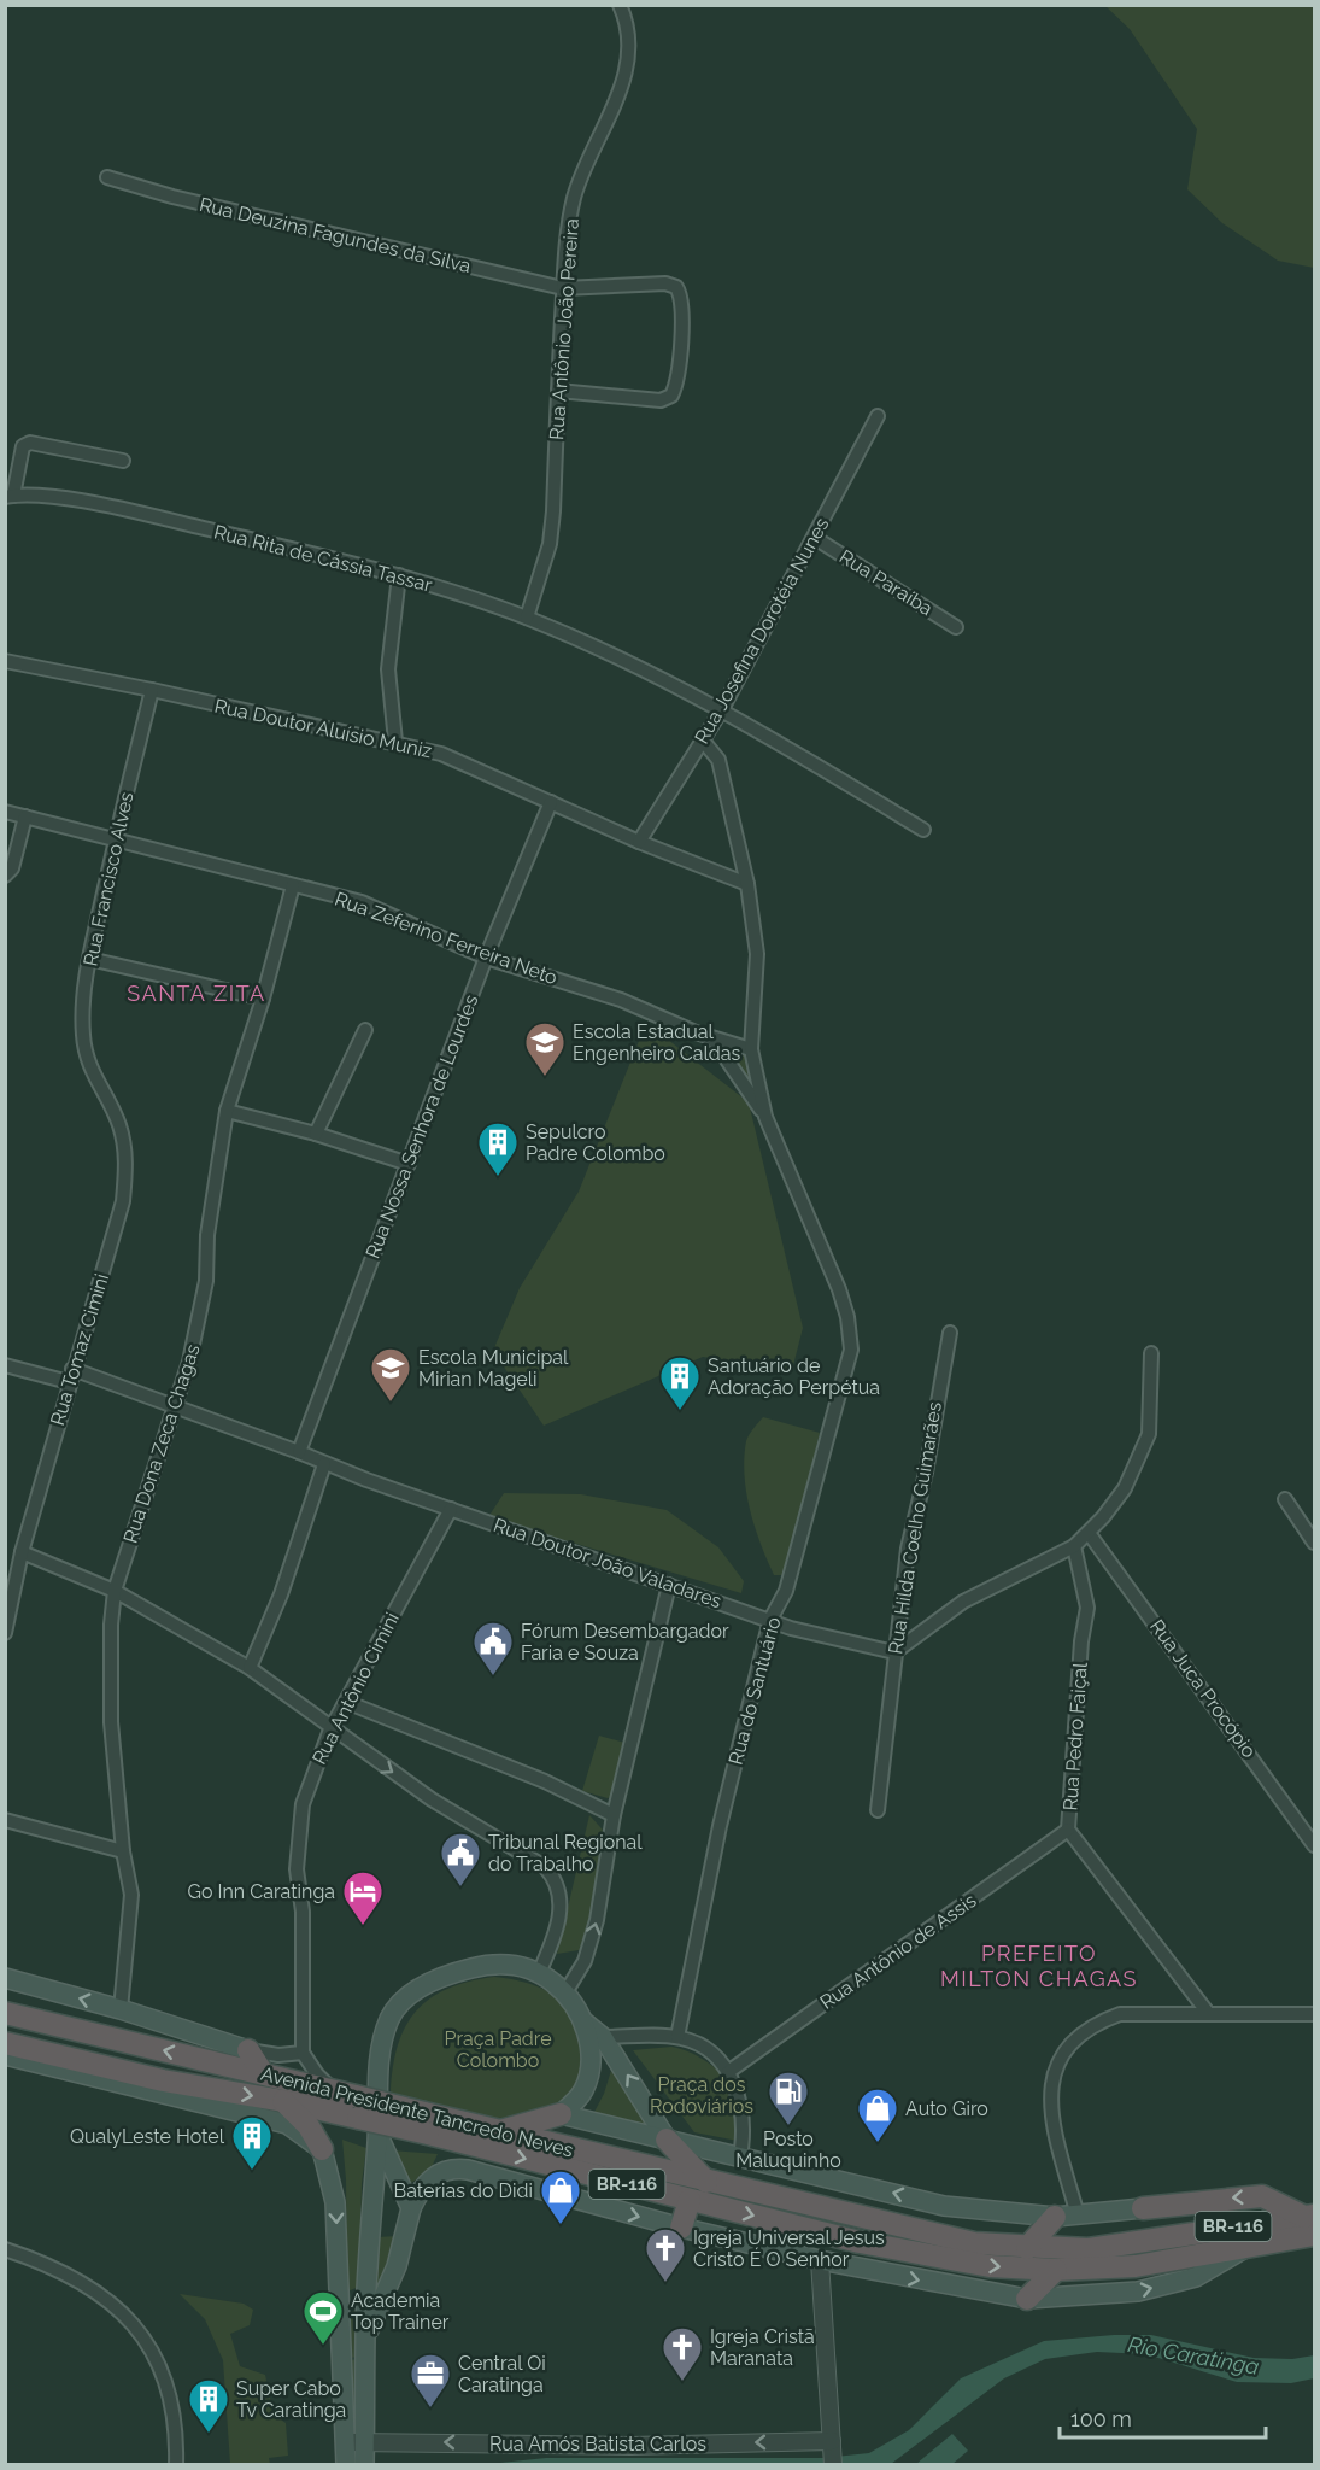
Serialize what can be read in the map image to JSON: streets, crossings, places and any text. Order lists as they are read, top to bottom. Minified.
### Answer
{"streets":{"highway":["Avenida Presidente Tancredo Neves","BR-116"],"street":["Rua Deuzina Fagundes da Silva","Rua Antônio João Pereira","Rua Rita de Cássia Tassar","Rua Paraíba","Rua Josefina Dorotéia Nunes","Rua Doutor Aluísio Muniz","Rua Francisco Alves","Rua Zeferino Ferreira Neto","Rua Nossa Senhora de Lourdes","Rua Tomaz Cimini","Rua Dona Zeca Chagas","Rua Hilda Coelho Guimarães","Rua Doutor João Valadares","Rua Antônio Cimini","Rua Juca Procópio","Rua do Santuário","Rua Pedro Faiçal","Rua Antônio de Assis","Rua Amós Batista Carlos"]},"crossings":[["Rua Deuzina Fagundes da Silva","Rua Antônio João Pereira"],["Rua Antônio João Pereira","Rua Rita de Cássia Tassar"],["Rua Rita de Cássia Tassar","Rua Josefina Dorotéia Nunes"],["Rua Paraíba","Rua Josefina Dorotéia Nunes"],["Rua Josefina Dorotéia Nunes","Rua Doutor Aluísio Muniz"],["Rua Doutor Aluísio Muniz","Rua Francisco Alves"],["Rua Doutor Aluísio Muniz","Rua Nossa Senhora de Lourdes"],["Rua Francisco Alves","Rua Zeferino Ferreira Neto"],["Rua Francisco Alves","Rua Tomaz Cimini"],["Rua Zeferino Ferreira Neto","Rua Nossa Senhora de Lourdes"],["Rua Zeferino Ferreira Neto","Rua Dona Zeca Chagas"],["Rua Nossa Senhora de Lourdes","Rua Doutor João Valadares"],["Rua Tomaz Cimini","Rua Doutor João Valadares"],["Rua Dona Zeca Chagas","Rua Doutor João Valadares"],["Rua Dona Zeca Chagas","Avenida Presidente Tancredo Neves"],["Rua Hilda Coelho Guimarães","Rua Doutor João Valadares"],["Rua Doutor João Valadares","Rua Antônio Cimini"],["Rua Doutor João Valadares","Rua do Santuário"],["Rua Pedro Faiçal","Rua Antônio de Assis"],["Avenida Presidente Tancredo Neves","BR-116"]],"one_way":["Rua Amós Batista Carlos"],"districts":["SANTA ZITA","PREFEITO MILTON CHAGAS"],"water":["Rio Caratinga"],"parks":["Praça Padre Colombo","Praça dos Rodoviários"],"places":{"school or university":["Escola Estadual Engenheiro Caldas","Escola Municipal Mirian Mageli"],"building":["Sepulcro Padre Colombo","Santuário de Adoração Perpétua","QualyLeste Hotel","Super Cabo Tv Caratinga"],"public building":["Fórum Desembargador Faria e Souza","Tribunal Regional do Trabalho"],"hotel":["Go Inn Caratinga"],"fuel station":["Posto Maluquinho"],"shop":["Auto Giro","Baterias do Didi"],"church":["Igreja Universal Jesus Cristo É O Senhor","Igreja Cristã Maranata"],"sports":["Academia Top Trainer"],"office":["Central Oi Caratinga"]},"scale_bar":"100 m"}
